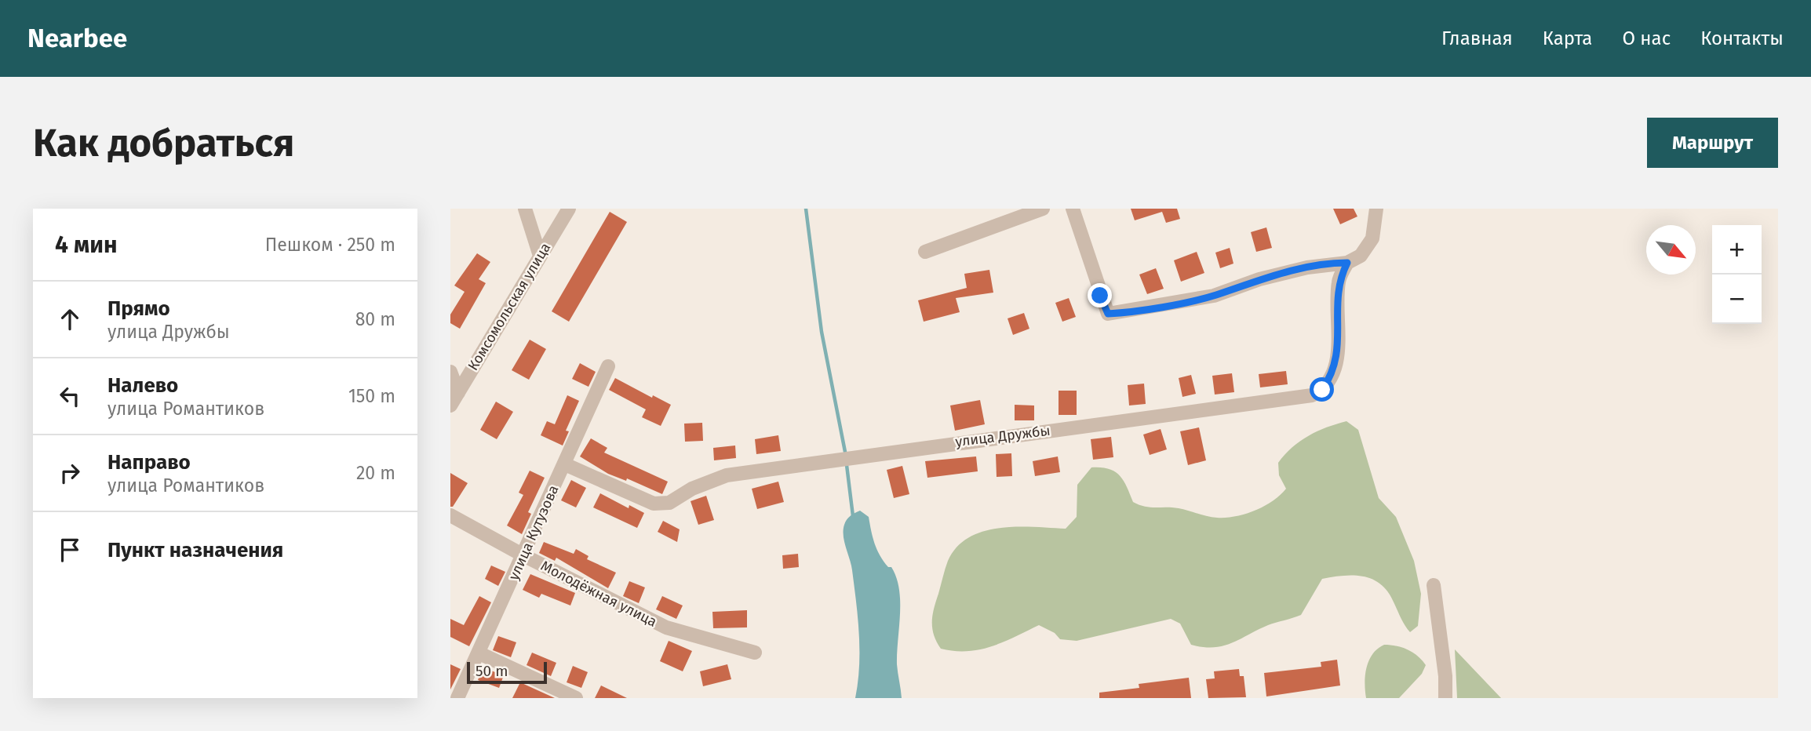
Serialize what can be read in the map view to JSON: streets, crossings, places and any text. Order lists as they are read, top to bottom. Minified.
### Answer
{"streets":{"street":["Комсомольская улица","улица Дружбы","улица Кутузова","Молодёжная улица"]},"crossings":[["улица Дружбы","улица Кутузова"],["улица Кутузова","Молодёжная улица"]],"scale_bar":"50 m","north":"bottom right","page":{"header":"Nearbee","nav":["Главная","Карта","О нас","Контакты"],"buttons":"Маршрут","title":"Как добраться","heading":["4 мин","Пешком · 250 m"],"map_buttons":["+","−"],"list":[["Прямо","улица Дружбы","80 m"],["Налево","улица Романтиков","150 m"],["Направо","улица Романтиков","20 m"],"Пункт назначения"],"scale":"50 m"}}
